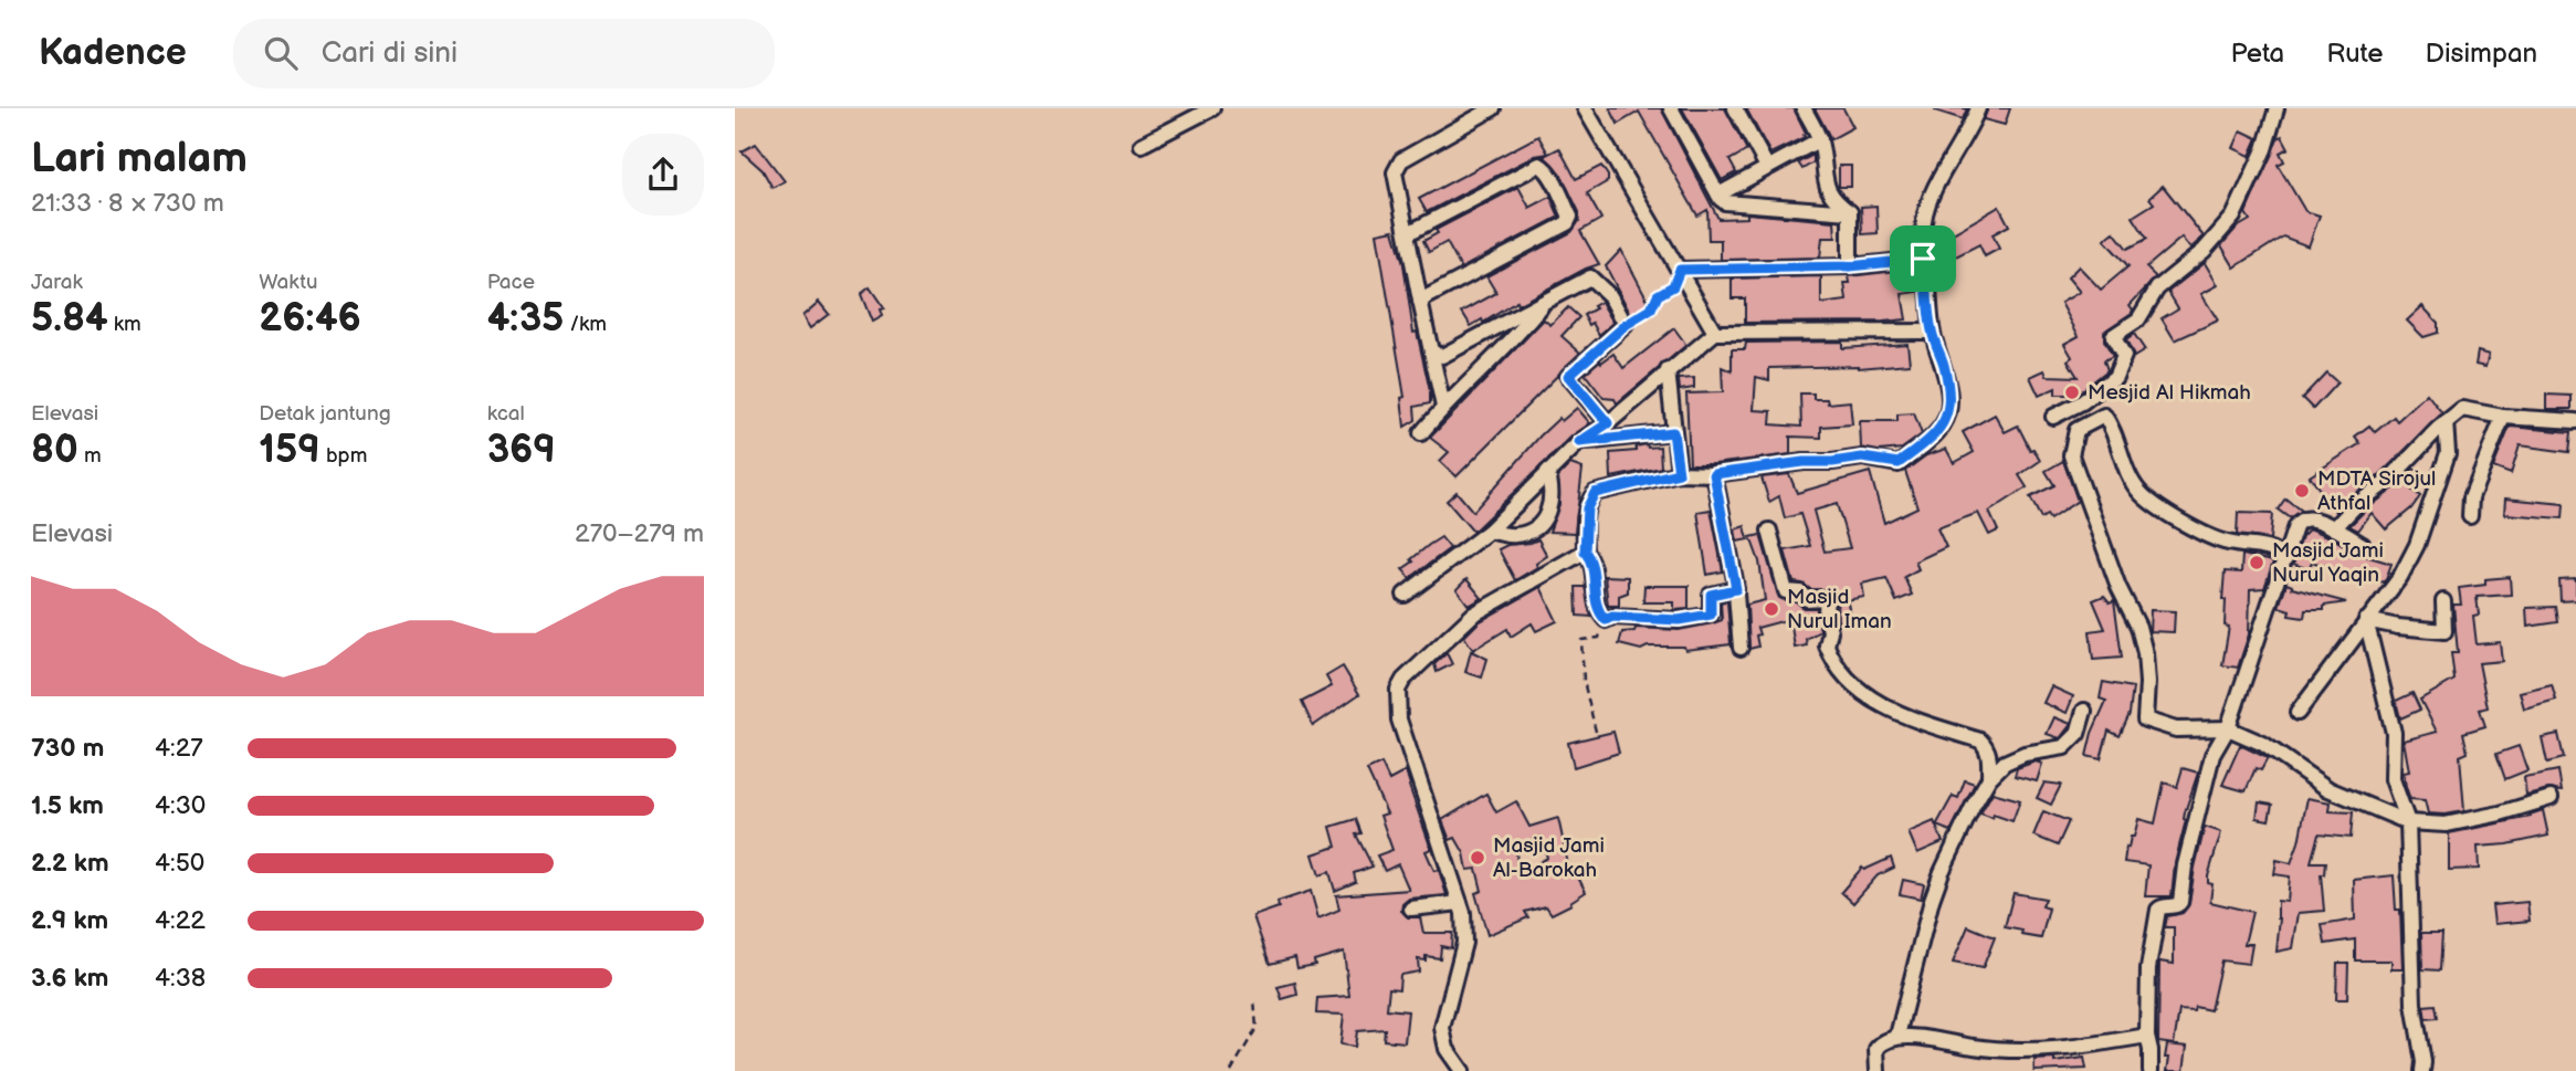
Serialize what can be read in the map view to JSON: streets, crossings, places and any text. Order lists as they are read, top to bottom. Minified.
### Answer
{"places":["Mesjid Al Hikmah","MDTA Sirojul Athfal","Masjid Jami Nurul Yaqin","Masjid Nurul Iman","Masjid Jami Al-Barokah"],"page":{"header":"Kadence","search":"Cari di sini","nav":["Peta","Rute","Disimpan"],"heading":["Lari malam","21:33 · 8 × 730 m"],"stats":[["Jarak","5.84 km"],["Waktu","26:46"],["Pace","4:35 /km"],["Elevasi","80 m"],["Detak jantung","159 bpm"],["kcal","369"]],"chart":["Elevasi","270–279 m"],"list":[{"name":"730 m","note":"4:27"},{"name":"1.5 km","note":"4:30"},{"name":"2.2 km","note":"4:50"},{"name":"2.9 km","note":"4:22"},{"name":"3.6 km","note":"4:38"}]}}
